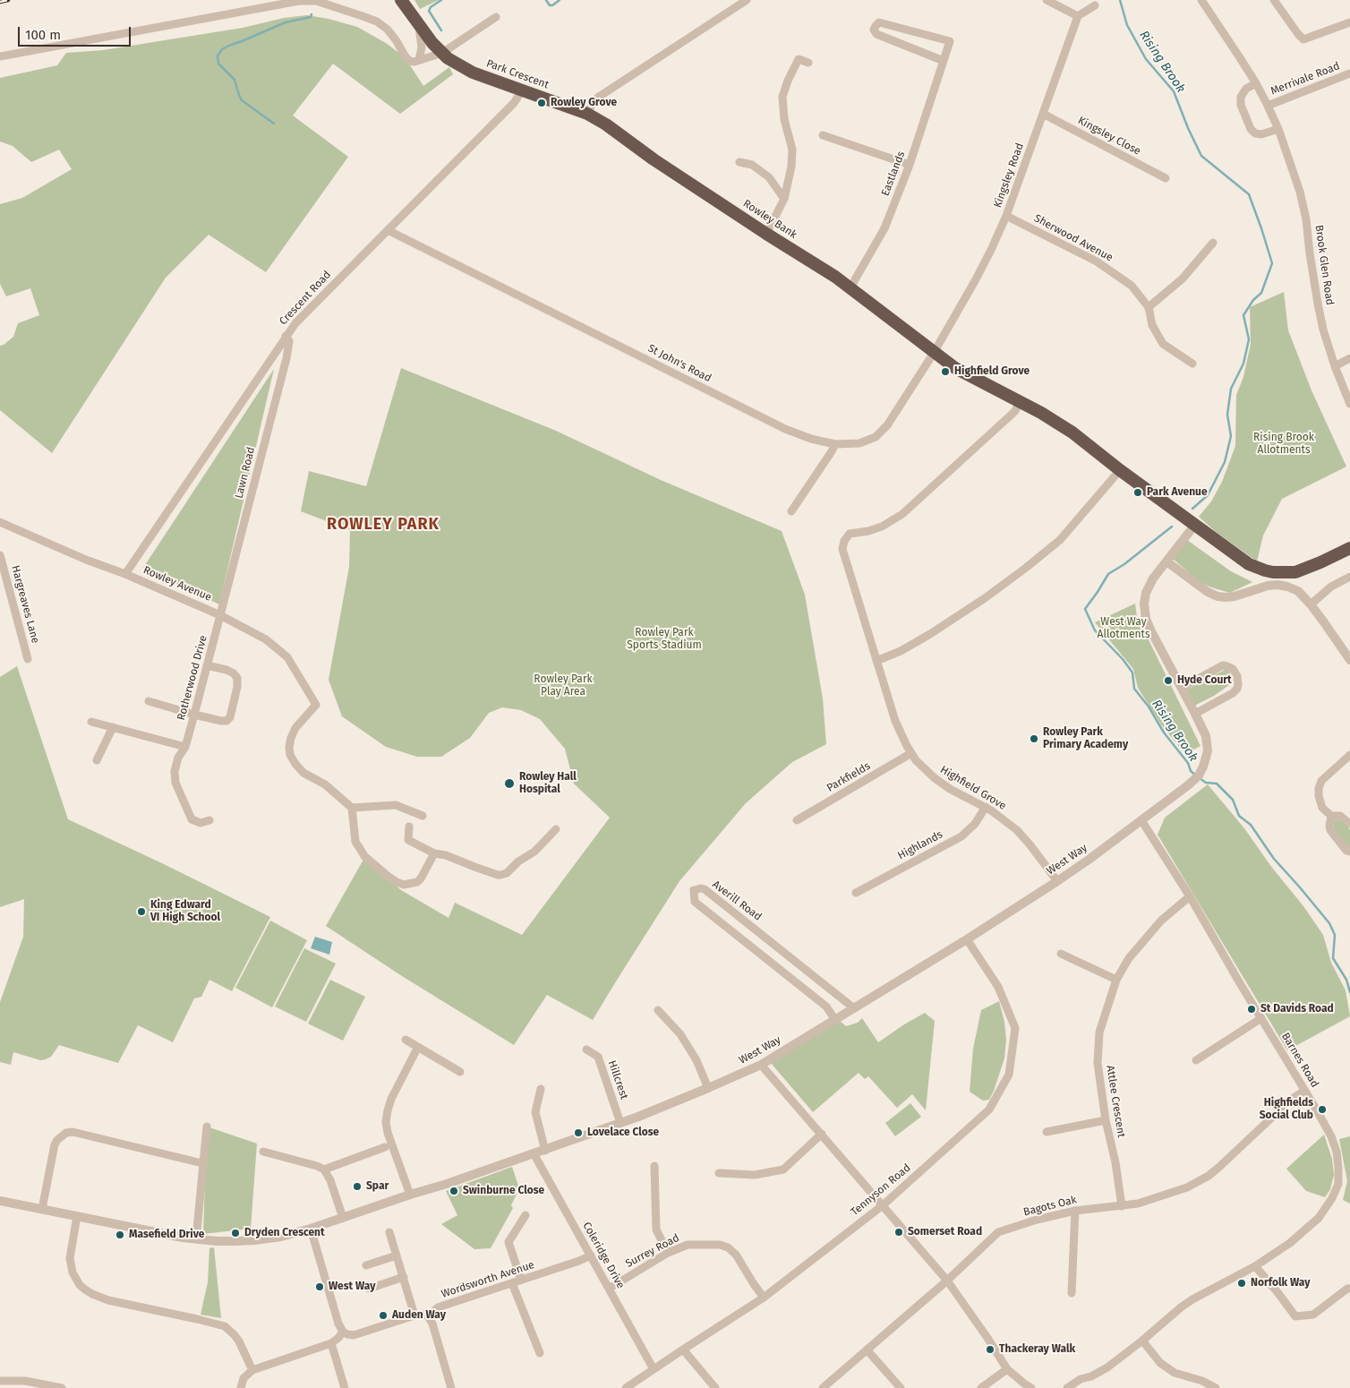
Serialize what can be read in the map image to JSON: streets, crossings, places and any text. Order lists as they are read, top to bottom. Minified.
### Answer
{"streets":{"highway":["Park Crescent","Rowley Bank"],"street":["Merrivale Road","Kingsley Close","Eastlands","Kingsley Road","Sherwood Avenue","Brook Glen Road","Crescent Road","St John's Road","Lawn Road","Rowley Avenue","Hargreaves Lane","Rotherwood Drive","Parkfields","Highfield Grove","Highlands","West Way","Averill Road","Barnes Road","Hillcrest","Attlee Crescent","Tennyson Road","Bagots Oak","Surrey Road","Coleridge Drive","Wordsworth Avenue"]},"crossings":[["Park Crescent","Rowley Bank"],["Park Crescent","Crescent Road"],["Merrivale Road","Brook Glen Road"],["Kingsley Close","Kingsley Road"],["Eastlands","Rowley Bank"],["Kingsley Road","Rowley Bank"],["Kingsley Road","Sherwood Avenue"],["Kingsley Road","St John's Road"],["Rowley Bank","St John's Road"],["Crescent Road","St John's Road"],["Crescent Road","Lawn Road"],["Crescent Road","Rowley Avenue"],["Lawn Road","Rowley Avenue"],["Lawn Road","Rotherwood Drive"],["Rowley Avenue","Rotherwood Drive"],["Parkfields","Highfield Grove"],["Highfield Grove","Highlands"],["Highfield Grove","West Way"],["West Way","Averill Road"],["West Way","Barnes Road"],["West Way","Hillcrest"],["West Way","Tennyson Road"],["West Way","Coleridge Drive"],["Barnes Road","Attlee Crescent"],["Barnes Road","Bagots Oak"],["Attlee Crescent","Bagots Oak"],["Tennyson Road","Surrey Road"],["Tennyson Road","Coleridge Drive"],["Surrey Road","Coleridge Drive"],["Coleridge Drive","Wordsworth Avenue"]],"districts":["ROWLEY PARK"],"water":["Rising Brook"],"parks":["Rising Brook Allotments","West Way Allotments","Rowley Park Sports Stadium","Rowley Park Play Area"],"places":["Rowley Grove","Highfield Grove","Park Avenue","Hyde Court","Rowley Park Primary Academy","Rowley Hall Hospital","King Edward VI High School","St Davids Road","Highfields Social Club","Lovelace Close","Spar","Swinburne Close","Somerset Road","Dryden Crescent","Masefield Drive","Norfolk Way","West Way","Auden Way","Thackeray Walk"],"scale_bar":"100 m"}
